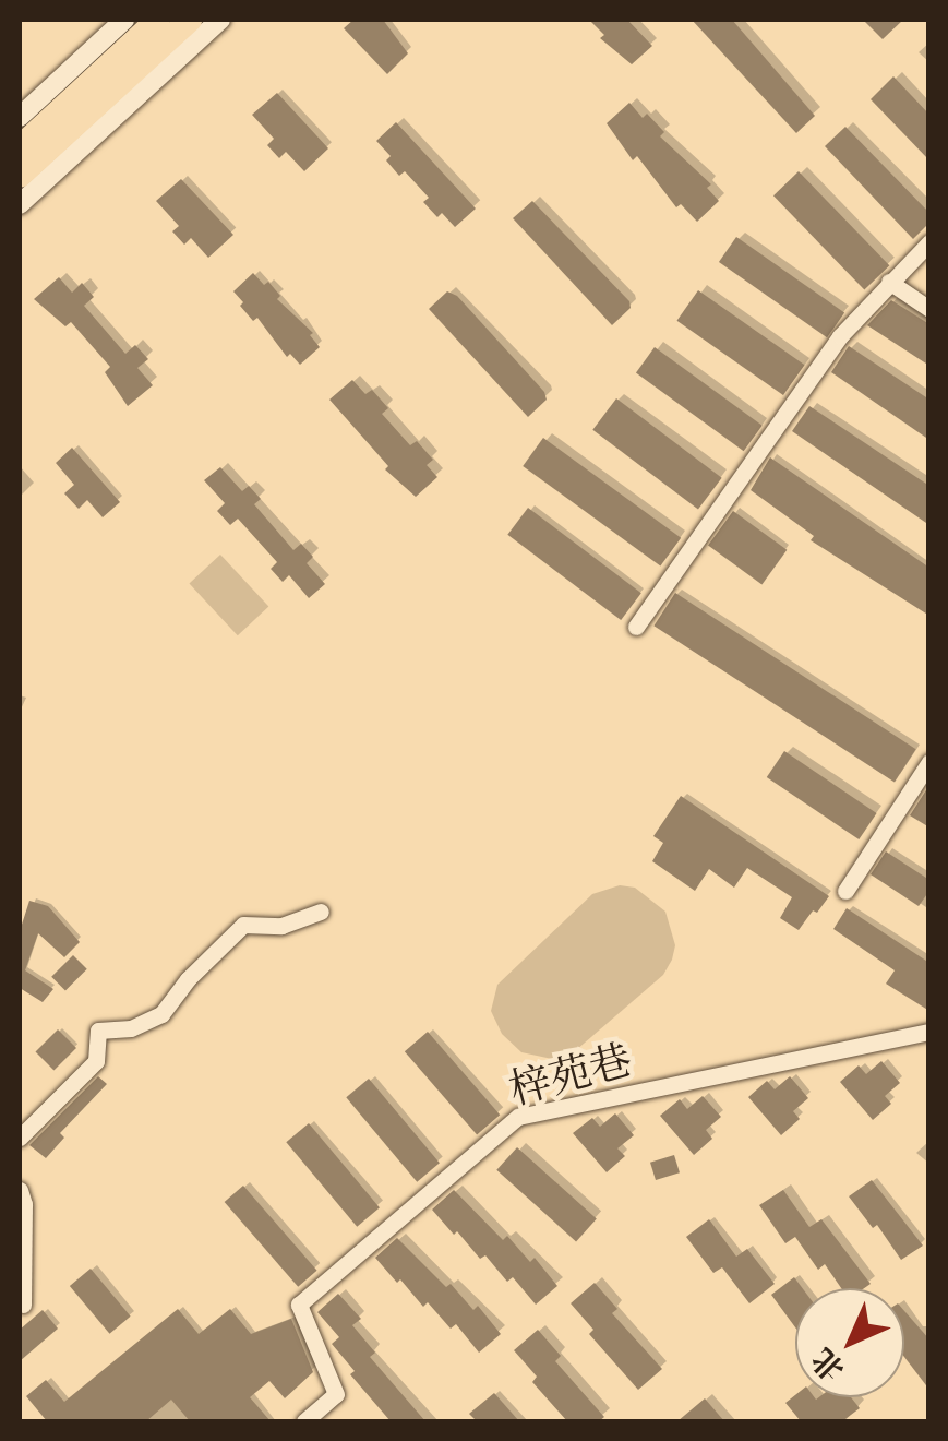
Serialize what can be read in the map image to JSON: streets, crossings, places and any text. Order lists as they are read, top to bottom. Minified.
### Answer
{"streets":{"street":["梓苑巷"]},"north":"bottom left"}
